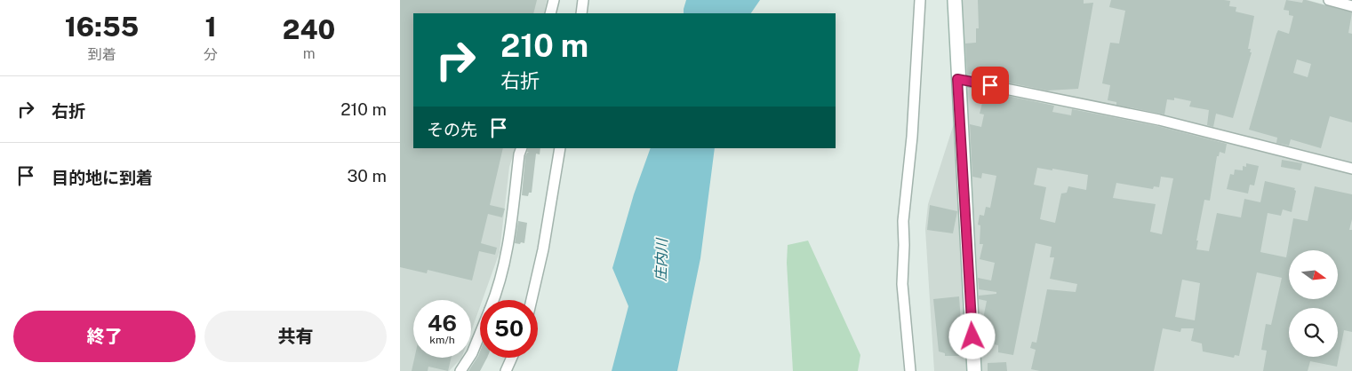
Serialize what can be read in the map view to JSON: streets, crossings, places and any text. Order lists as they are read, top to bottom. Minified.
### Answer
{"water":["庄内川"],"north":"right","page":{"eta":["16:55","到着","1","分","240","m"],"turn":["210 m","右折"],"list":[{"name":"右折","value":"210 m"},{"name":"目的地に到着","value":"30 m"}],"then":"その先","speed":"46 km/h","limit":"50","buttons":["終了","共有"]}}
